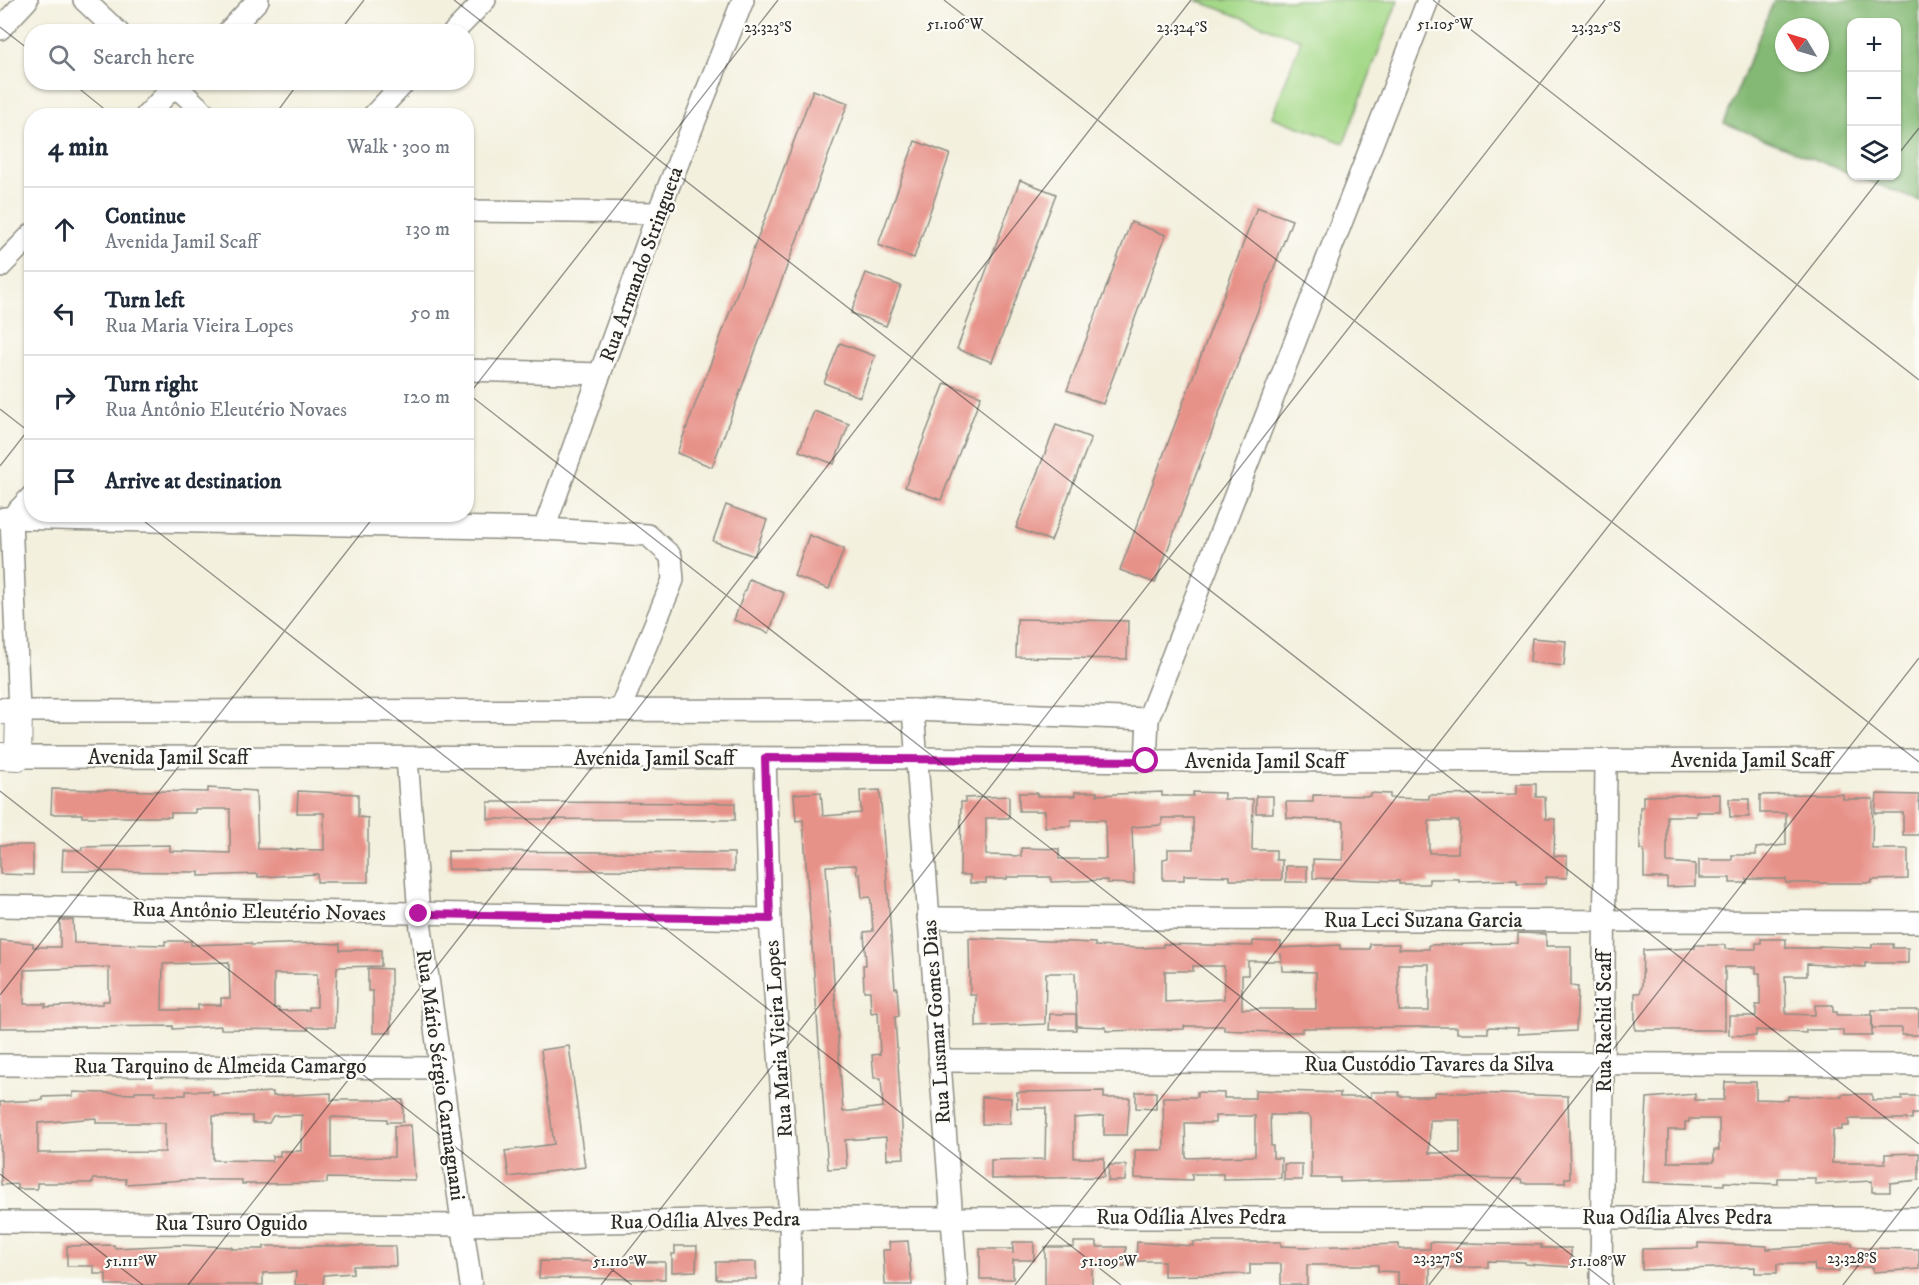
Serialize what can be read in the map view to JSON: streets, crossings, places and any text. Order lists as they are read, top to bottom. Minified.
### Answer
{"streets":{"street":["Rua Armando Stringueta","Avenida Jamil Scaff","Rua Antônio Eleutério Novaes","Rua Leci Suzana Garcia","Rua Lusmar Gomes Dias","Rua Rachid Scaff","Rua Maria Vieira Lopes","Rua Custódio Tavares da Silva","Rua Tarquino de Almeida Camargo","Rua Mário Sérgio Carmagnani","Rua Odília Alves Pedra","Rua Tsuro Oguido"]},"crossings":[["Avenida Jamil Scaff","Rua Lusmar Gomes Dias"],["Avenida Jamil Scaff","Rua Rachid Scaff"],["Avenida Jamil Scaff","Rua Maria Vieira Lopes"],["Avenida Jamil Scaff","Rua Mário Sérgio Carmagnani"],["Rua Antônio Eleutério Novaes","Rua Maria Vieira Lopes"],["Rua Antônio Eleutério Novaes","Rua Mário Sérgio Carmagnani"],["Rua Leci Suzana Garcia","Rua Lusmar Gomes Dias"],["Rua Leci Suzana Garcia","Rua Rachid Scaff"],["Rua Lusmar Gomes Dias","Rua Custódio Tavares da Silva"],["Rua Lusmar Gomes Dias","Rua Odília Alves Pedra"],["Rua Rachid Scaff","Rua Custódio Tavares da Silva"],["Rua Rachid Scaff","Rua Odília Alves Pedra"],["Rua Maria Vieira Lopes","Rua Odília Alves Pedra"],["Rua Tarquino de Almeida Camargo","Rua Mário Sérgio Carmagnani"],["Rua Mário Sérgio Carmagnani","Rua Odília Alves Pedra"],["Rua Mário Sérgio Carmagnani","Rua Tsuro Oguido"],["Rua Odília Alves Pedra","Rua Tsuro Oguido"]],"north":"top left","page":{"map_buttons":["+","−"],"search":"Search here","heading":["4 min","Walk · 300 m"],"list":[["Continue","Avenida Jamil Scaff","130 m"],["Turn left","Rua Maria Vieira Lopes","50 m"],["Turn right","Rua Antônio Eleutério Novaes","120 m"],"Arrive at destination"]},"coordinates":["51.106°W","51.105°W","23.323°S","23.324°S","23.325°S","23.327°S","23.328°S","51.111°W","51.110°W","51.109°W","51.108°W"]}
